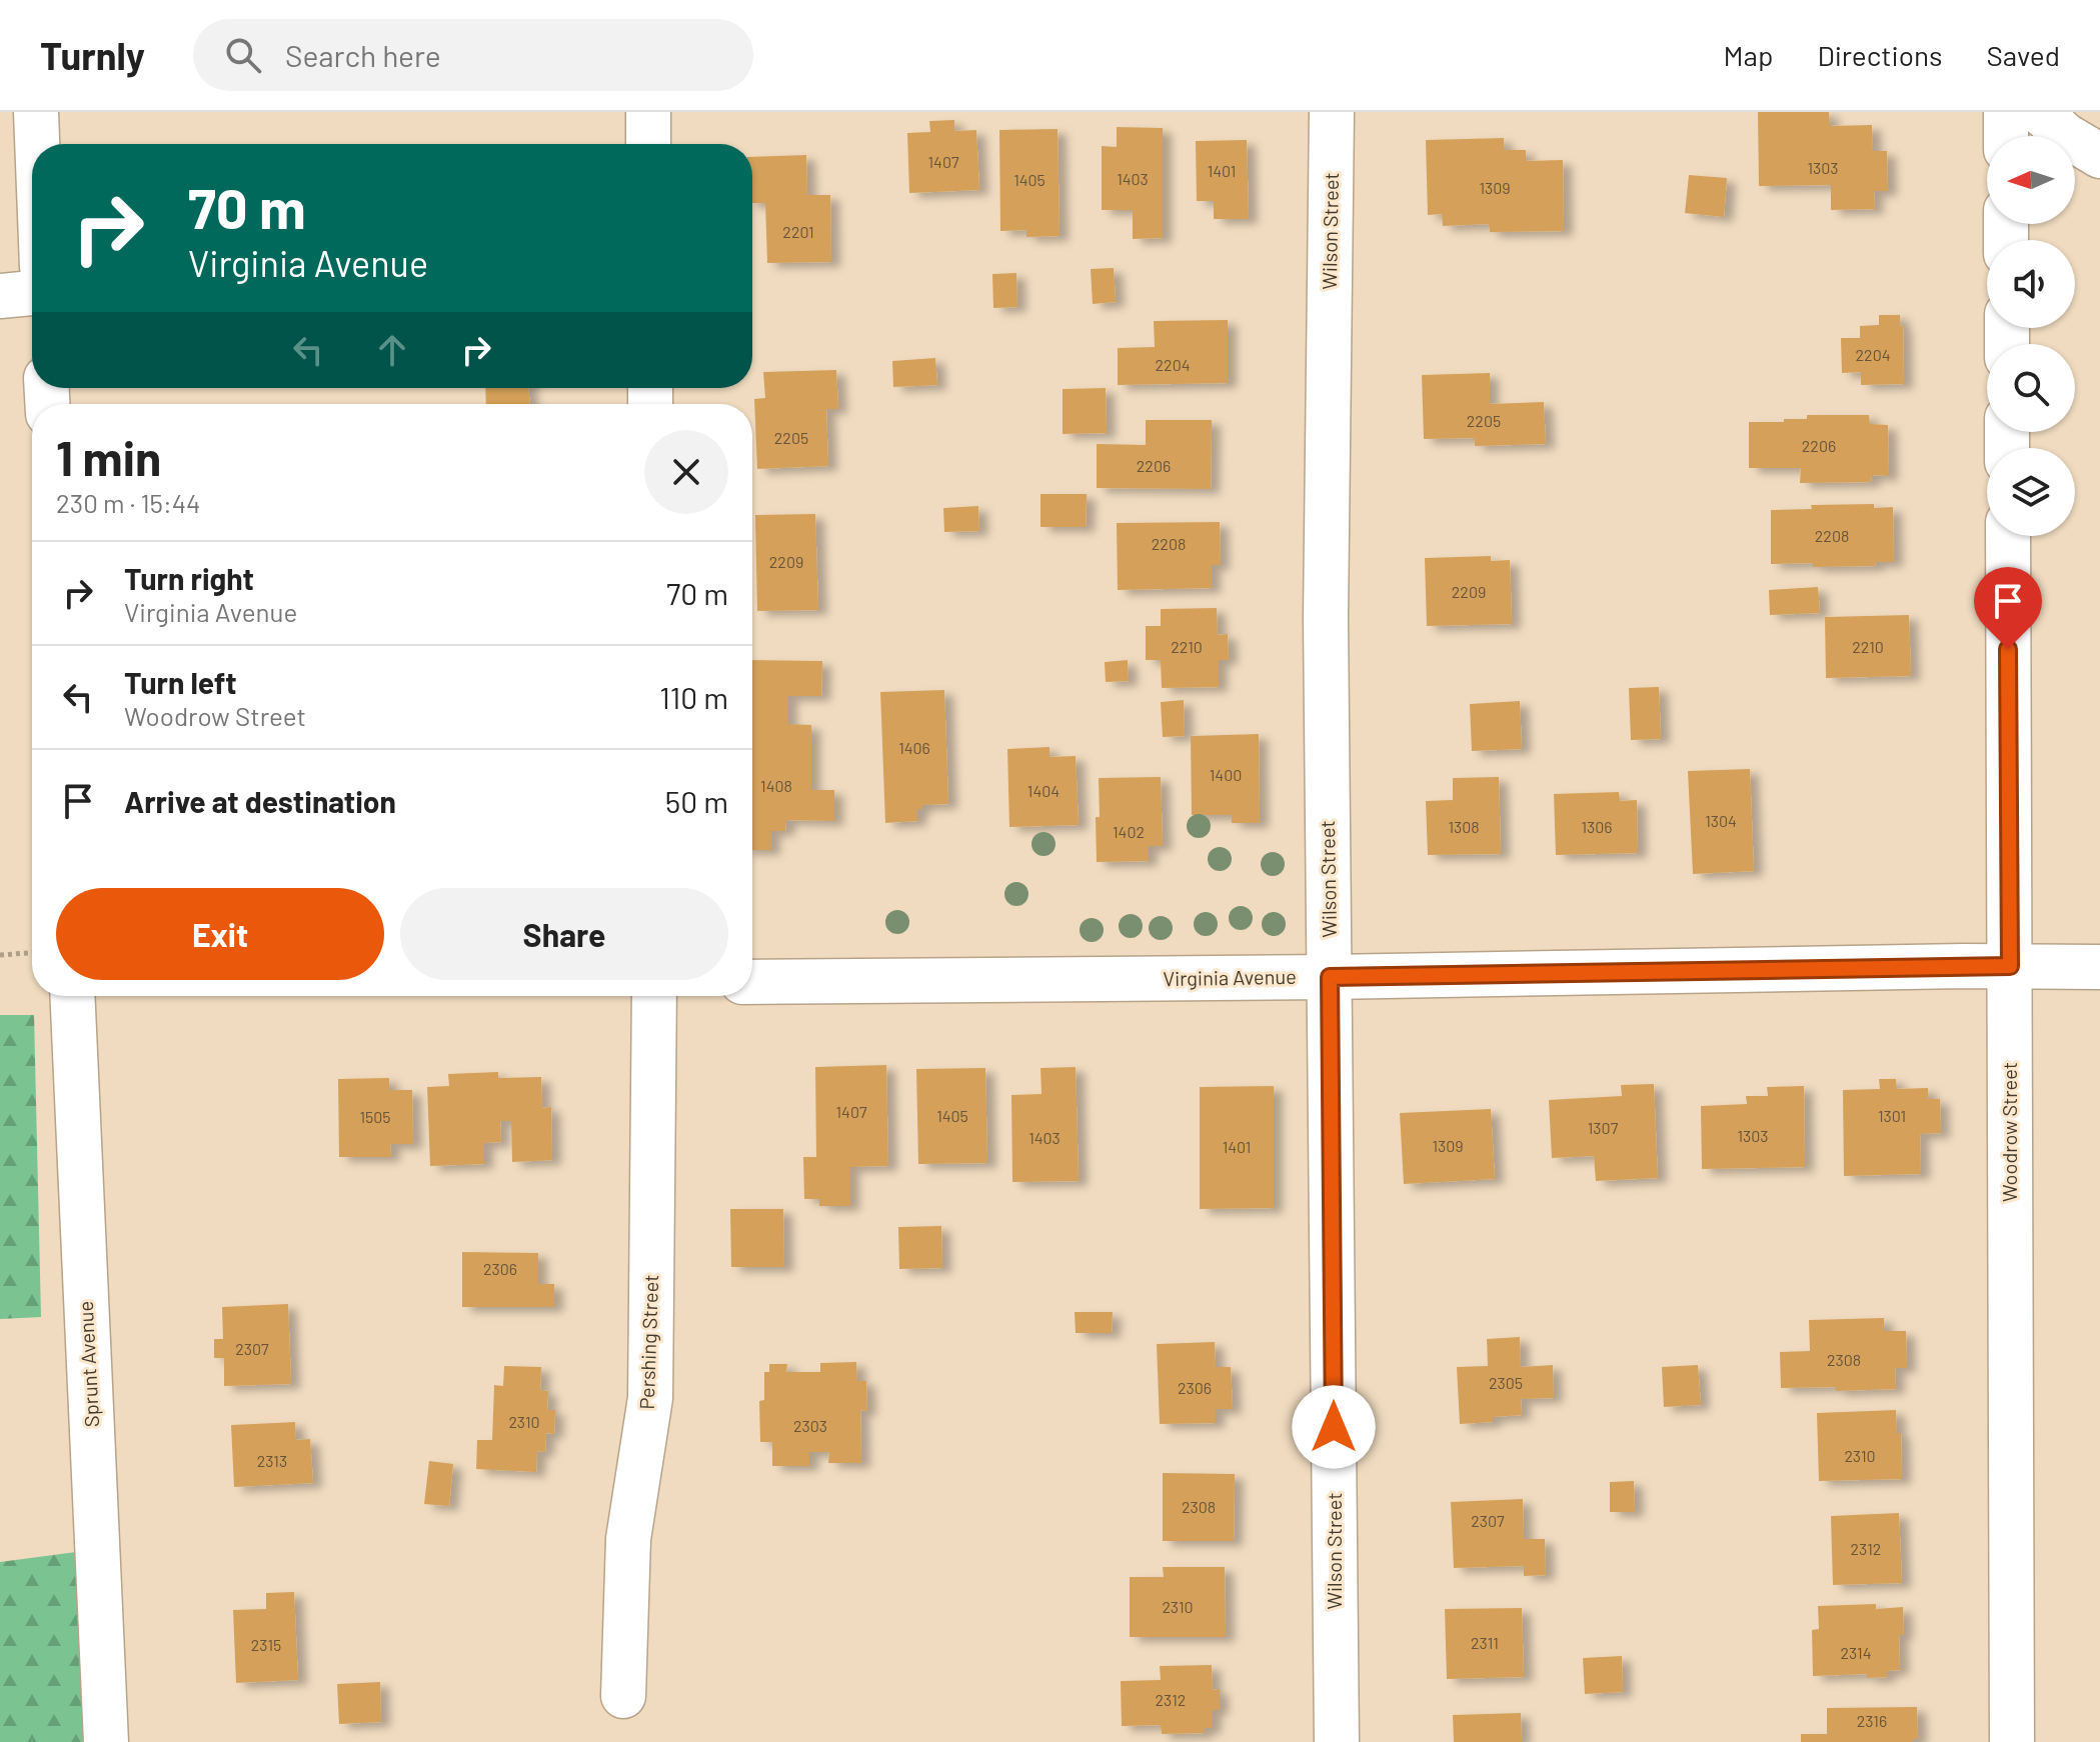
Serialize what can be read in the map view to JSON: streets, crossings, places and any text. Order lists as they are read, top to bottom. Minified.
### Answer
{"streets":{"street":["Wilson Street","Virginia Avenue","Woodrow Street","Pershing Street","Sprunt Avenue"]},"crossings":[["Wilson Street","Virginia Avenue"],["Virginia Avenue","Woodrow Street"]],"house_numbers":["1407","1303","1401","1403","1405","1309","2201","2204","2204","2205","2205","2206","2206","2208","2208","2209","2209","2210","2210","1406","1400","1408","1404","1304","1308","1306","1402","1407","1405","1301","1505","1307","1303","1403","1309","1401","2306","2307","2308","2305","2306","2310","2303","2310","2313","2308","2307","2312","2310","2311","2315","2314","2312","2316"],"north":"left","page":{"header":"Turnly","search":"Search here","nav":["Map","Directions","Saved"],"turn":["70 m","Virginia Avenue"],"heading":["1 min","230 m · 15:44"],"list":[{"name":"Turn right","note":"Virginia Avenue","value":"70 m"},{"name":"Turn left","note":"Woodrow Street","value":"110 m"},{"name":"Arrive at destination","value":"50 m"}],"buttons":["Exit","Share"]}}
